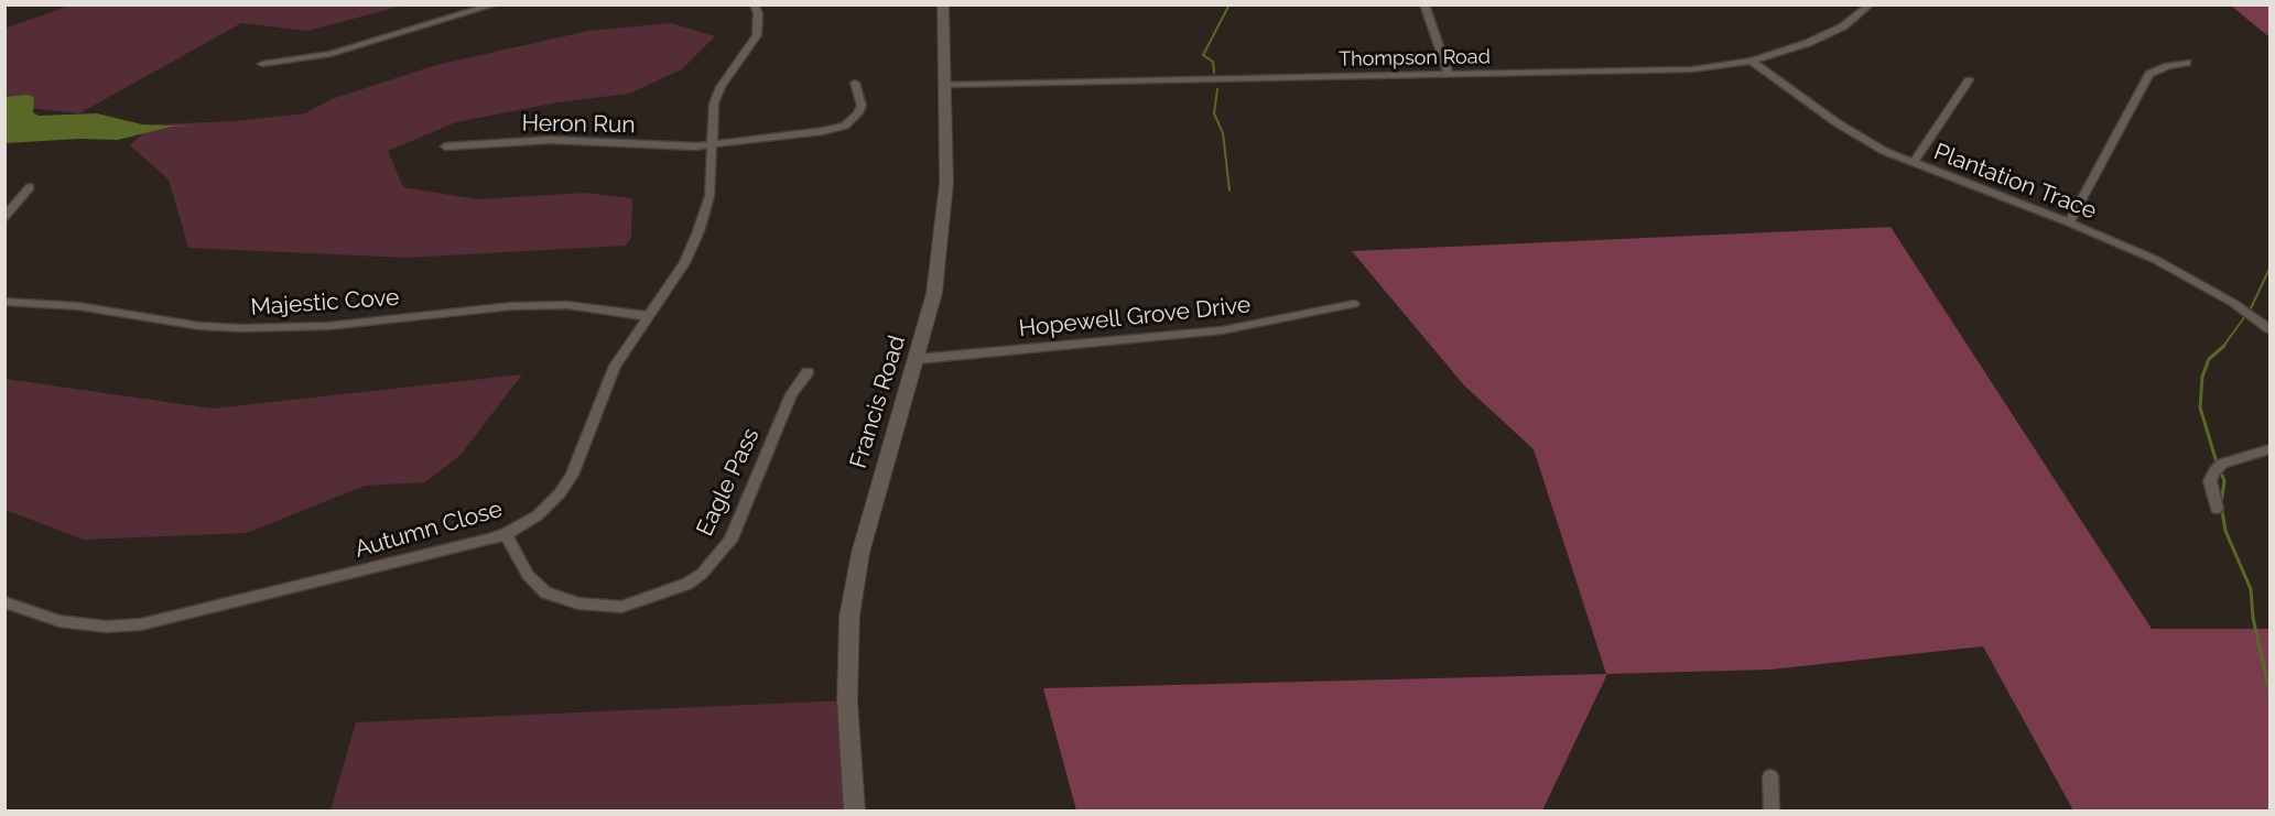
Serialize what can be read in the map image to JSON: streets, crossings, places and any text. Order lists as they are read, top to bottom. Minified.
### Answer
{"streets":{"street":["Thompson Road","Heron Run","Plantation Trace","Majestic Cove","Hopewell Grove Drive","Francis Road","Eagle Pass","Autumn Close"]},"crossings":[["Thompson Road","Plantation Trace"],["Thompson Road","Francis Road"],["Heron Run","Autumn Close"],["Majestic Cove","Autumn Close"],["Hopewell Grove Drive","Francis Road"],["Eagle Pass","Autumn Close"]]}
